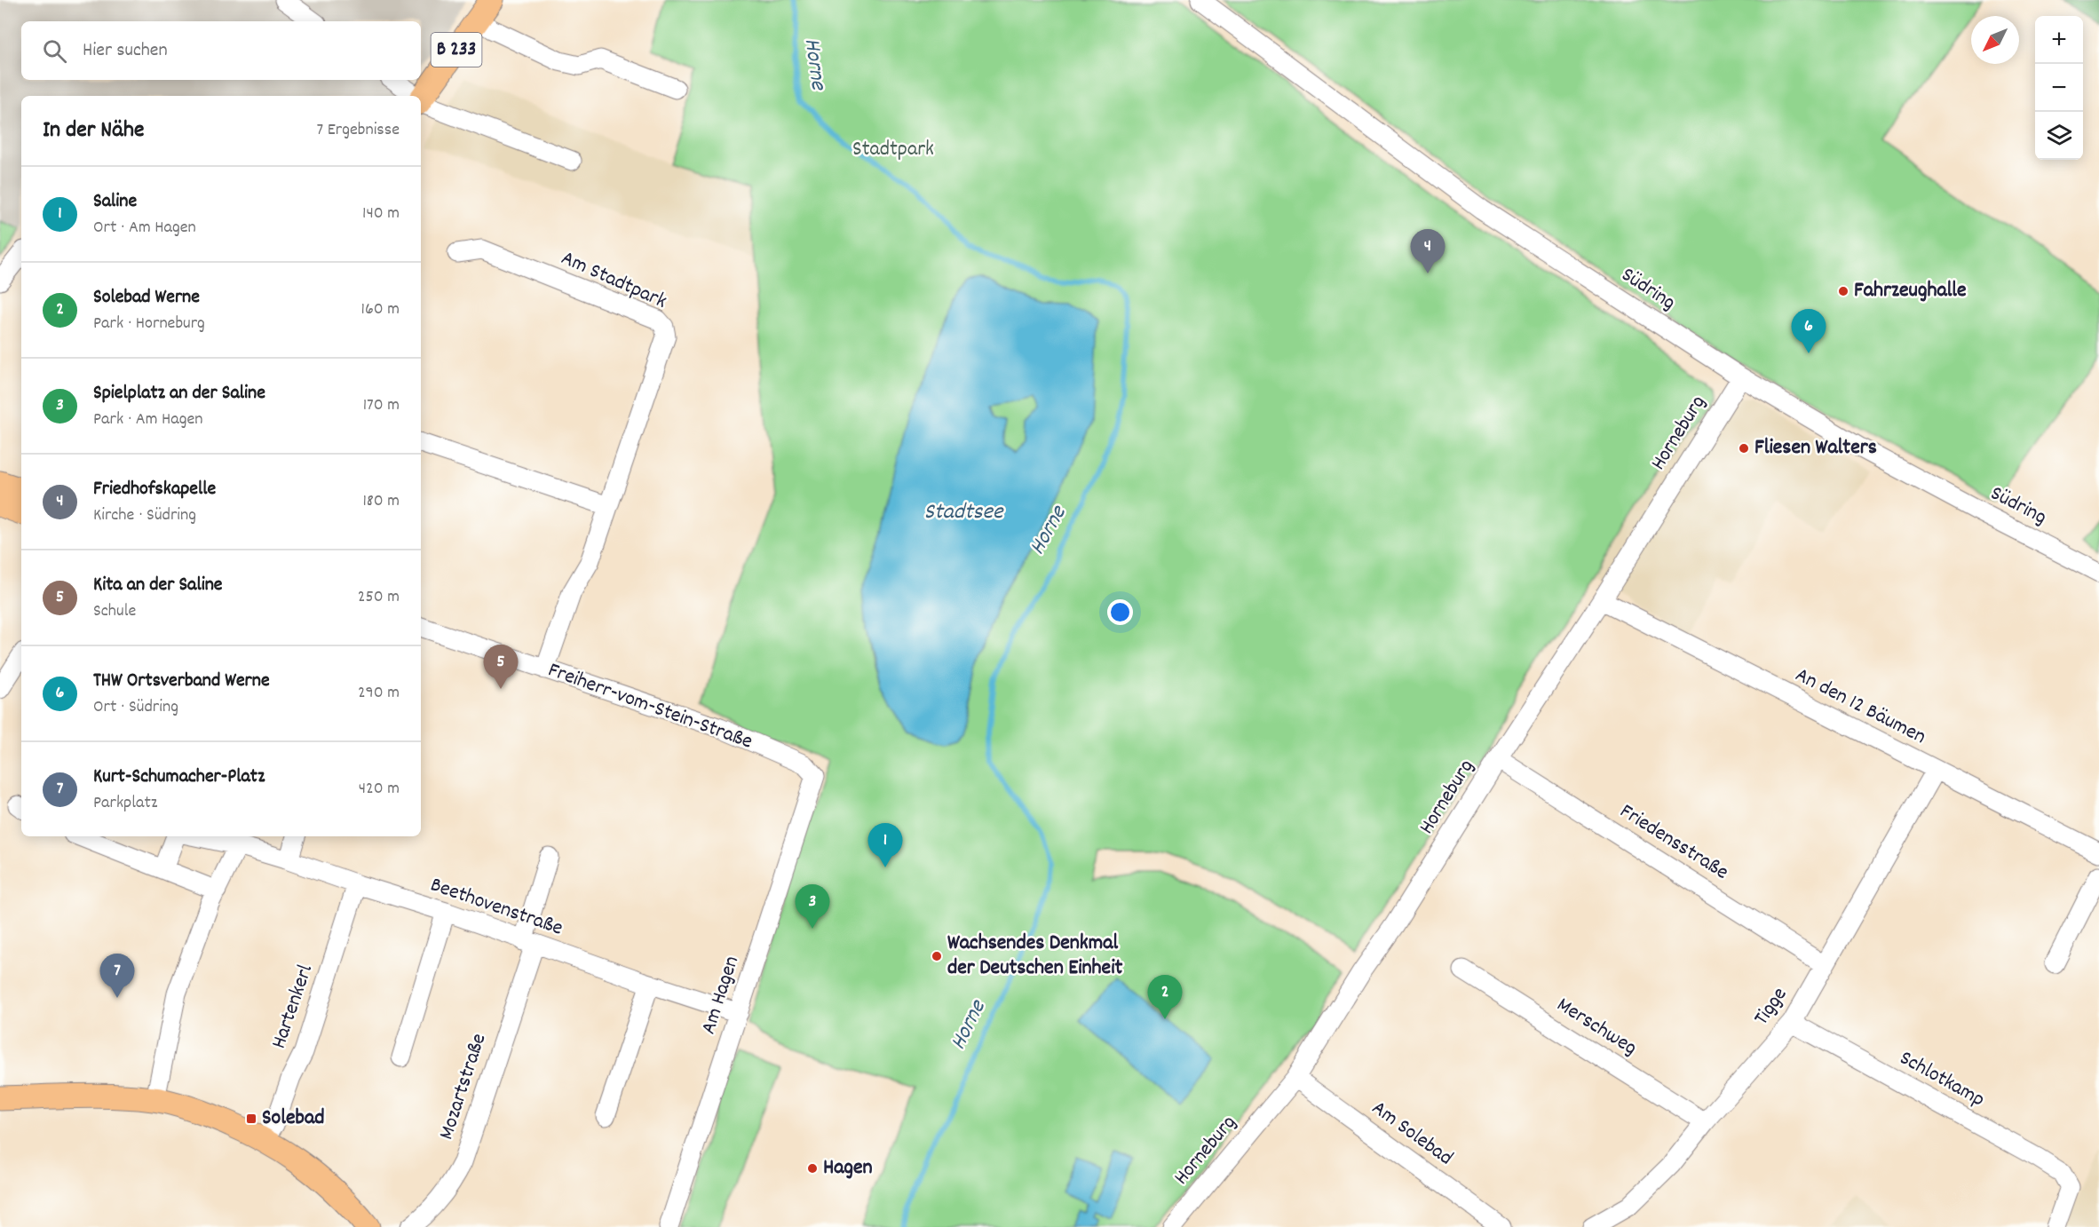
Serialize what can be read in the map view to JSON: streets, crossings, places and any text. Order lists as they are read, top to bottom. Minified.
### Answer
{"streets":{"main road":["B 233"],"street":["Am Stadtpark","Südring","Horneburg","Freiherr-vom-Stein-Straße","An den 12 Bäumen","Friedensstraße","Beethovenstraße","Am Hagen","Hartenkerl","Tigge","Merschweg","Schlotkamp","Mozartstraße","Am Solebad"]},"crossings":[["Am Stadtpark","Freiherr-vom-Stein-Straße"],["Südring","Horneburg"],["Horneburg","An den 12 Bäumen"],["Horneburg","Friedensstraße"],["Horneburg","Am Solebad"],["Freiherr-vom-Stein-Straße","Am Hagen"],["An den 12 Bäumen","Tigge"],["Friedensstraße","Tigge"],["Beethovenstraße","Am Hagen"],["Beethovenstraße","Hartenkerl"],["Beethovenstraße","Mozartstraße"],["Tigge","Merschweg"],["Tigge","Schlotkamp"]],"water":["Horne","Stadtsee"],"parks":["Stadtpark"],"places":{"other":["Fahrzeughalle","Fliesen Walters","Wachsendes Denkmal der Deutschen Einheit","Hagen"],"transit":["Solebad"]},"north":"bottom left","page":{"map_buttons":["+","−"],"search":"Hier suchen","heading":["In der Nähe","7 Ergebnisse"],"list":[{"mark":"1","name":"Saline","note":"Ort · Am Hagen","value":"140 m"},{"mark":"2","name":"Solebad Werne","note":"Park · Horneburg","value":"160 m"},{"mark":"3","name":"Spielplatz an der Saline","note":"Park · Am Hagen","value":"170 m"},{"mark":"4","name":"Friedhofskapelle","note":"Kirche · Südring","value":"180 m"},{"mark":"5","name":"Kita an der Saline","note":"Schule","value":"250 m"},{"mark":"6","name":"THW Ortsverband Werne","note":"Ort · Südring","value":"290 m"},{"mark":"7","name":"Kurt-Schumacher-Platz","note":"Parkplatz","value":"420 m"}],"pins":["4","6","5","1","3","7","2"]}}
